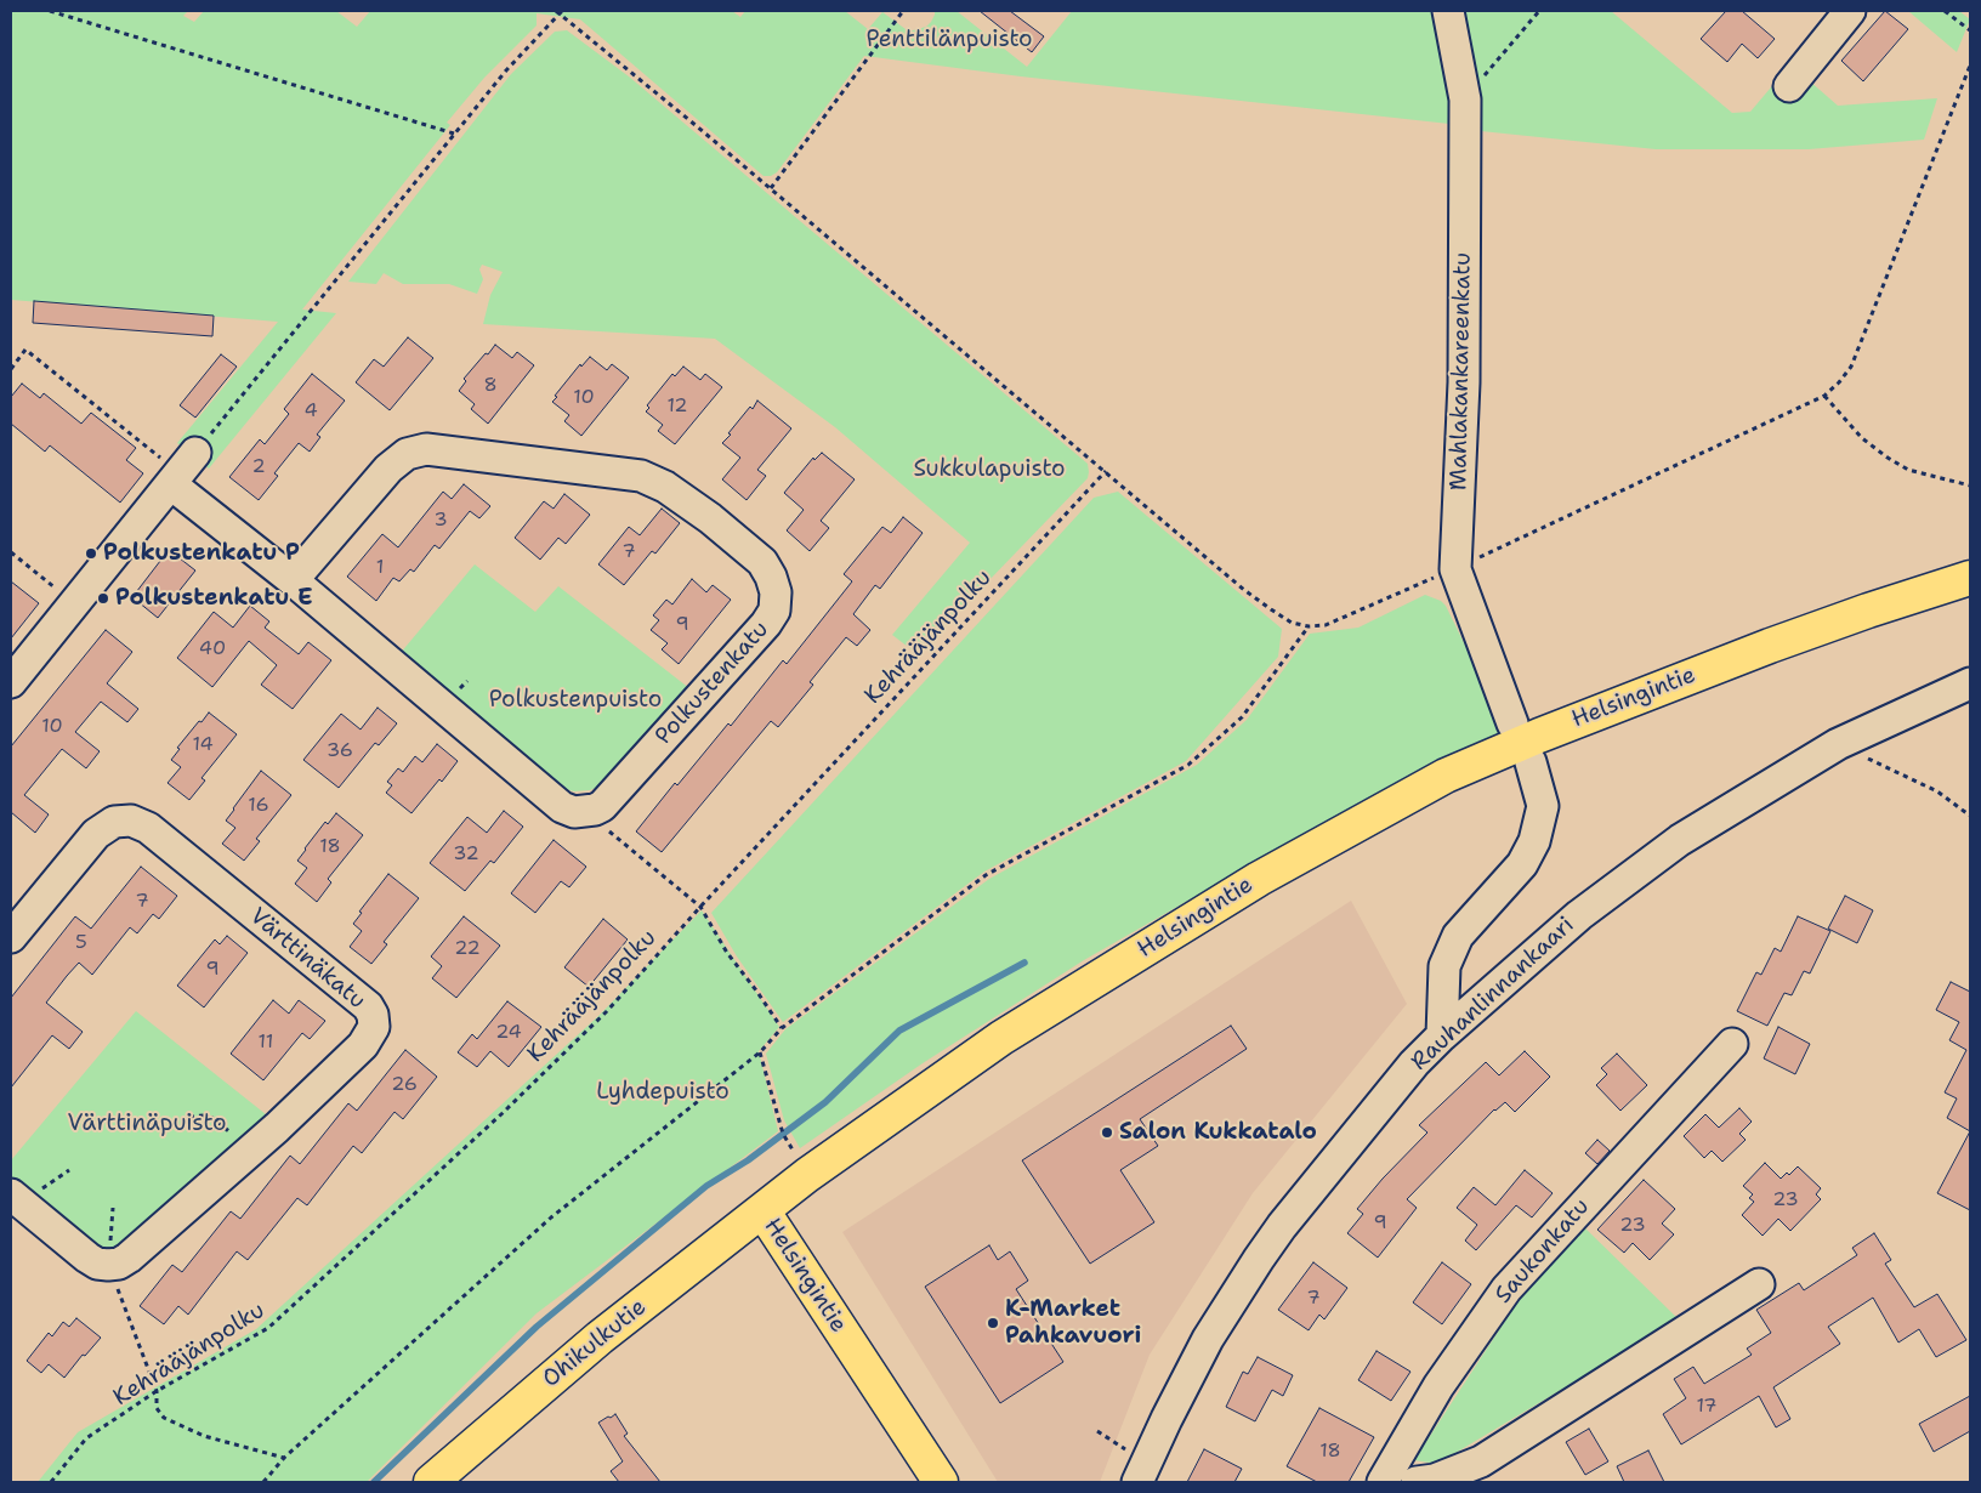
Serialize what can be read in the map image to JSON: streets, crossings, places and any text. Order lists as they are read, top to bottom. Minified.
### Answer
{"streets":{"main road":["Helsingintie","Ohikulkutie"],"street":["Mahlakankareenkatu","Polkustenkatu","Värttinäkatu","Rauhanlinnankaari","Saukonkatu"],"path":["Kehrääjänpolku"]},"crossings":[["Helsingintie","Ohikulkutie"]],"parks":["Penttilänpuisto","Sukkulapuisto","Polkustenpuisto","Lyhdepuisto","Värttinäpuisto"],"places":["Polkustenkatu P","Polkustenkatu E","Salon Kukkatalo","K-Market Pahkavuori"],"house_numbers":["8","10","12","4","2","3","7","1","9","40","10","14","36","16","18","32","7","5","22","9","24","11","26","23","9","23","7","17","18"]}
